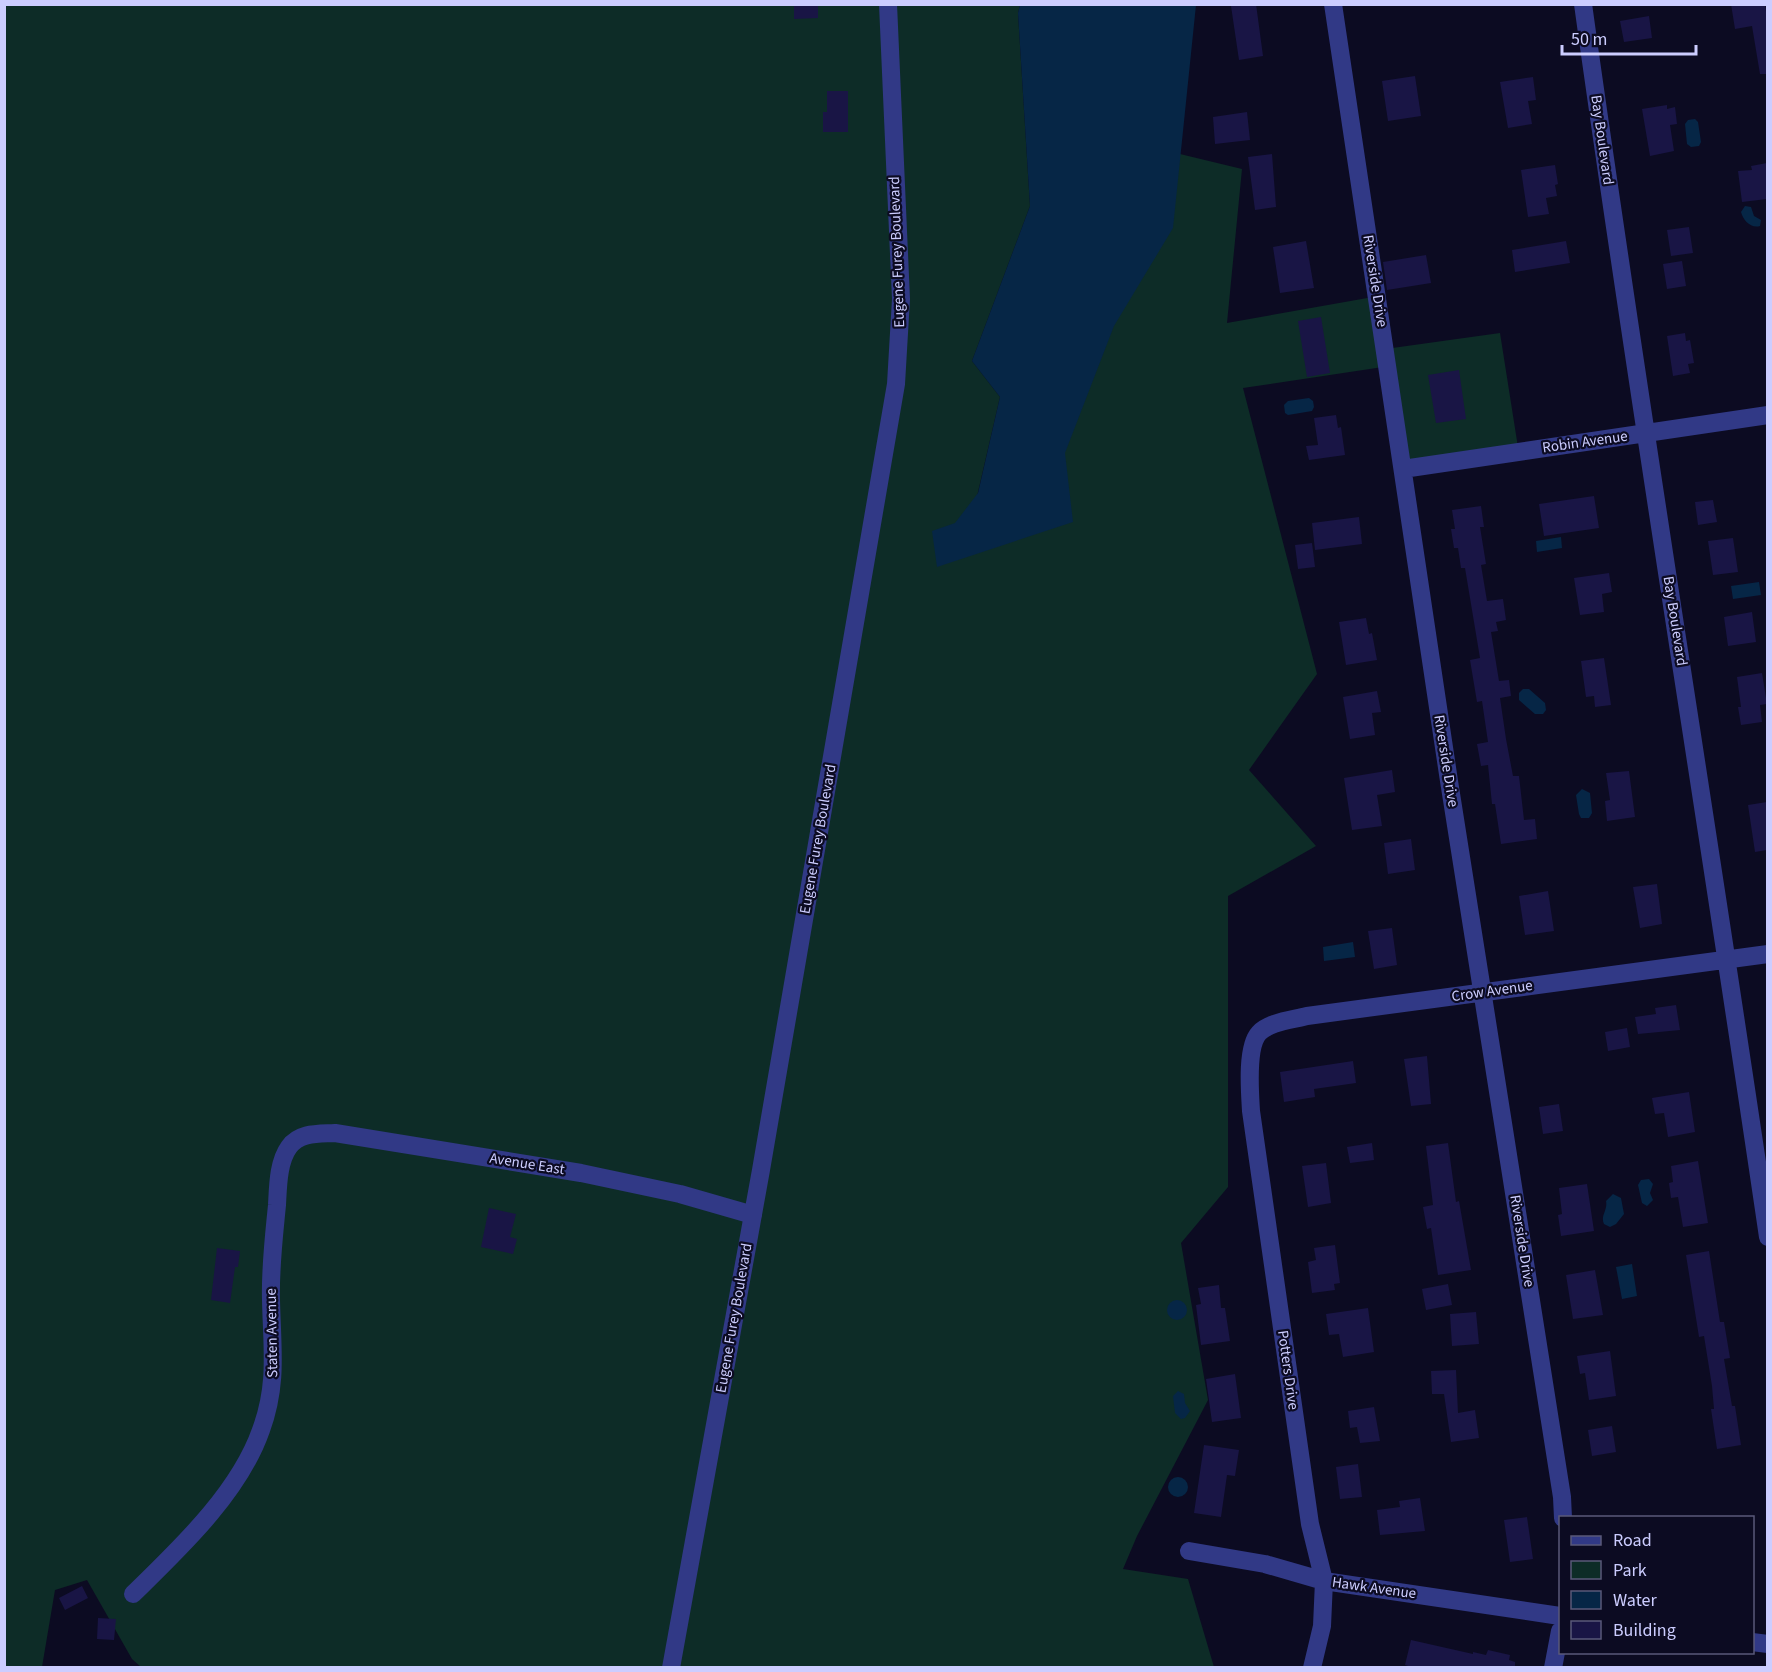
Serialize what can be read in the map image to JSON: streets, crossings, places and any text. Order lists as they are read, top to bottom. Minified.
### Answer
{"streets":{"street":["Bay Boulevard","Eugene Furey Boulevard","Riverside Drive","Robin Avenue","Crow Avenue","Avenue East","Staten Avenue","Potters Drive","Hawk Avenue"]},"crossings":[["Bay Boulevard","Robin Avenue"],["Bay Boulevard","Crow Avenue"],["Eugene Furey Boulevard","Avenue East"],["Riverside Drive","Robin Avenue"],["Riverside Drive","Crow Avenue"],["Crow Avenue","Potters Drive"],["Avenue East","Staten Avenue"],["Potters Drive","Hawk Avenue"]],"legend":["Road","Park","Water","Building"],"scale_bar":"50 m"}
